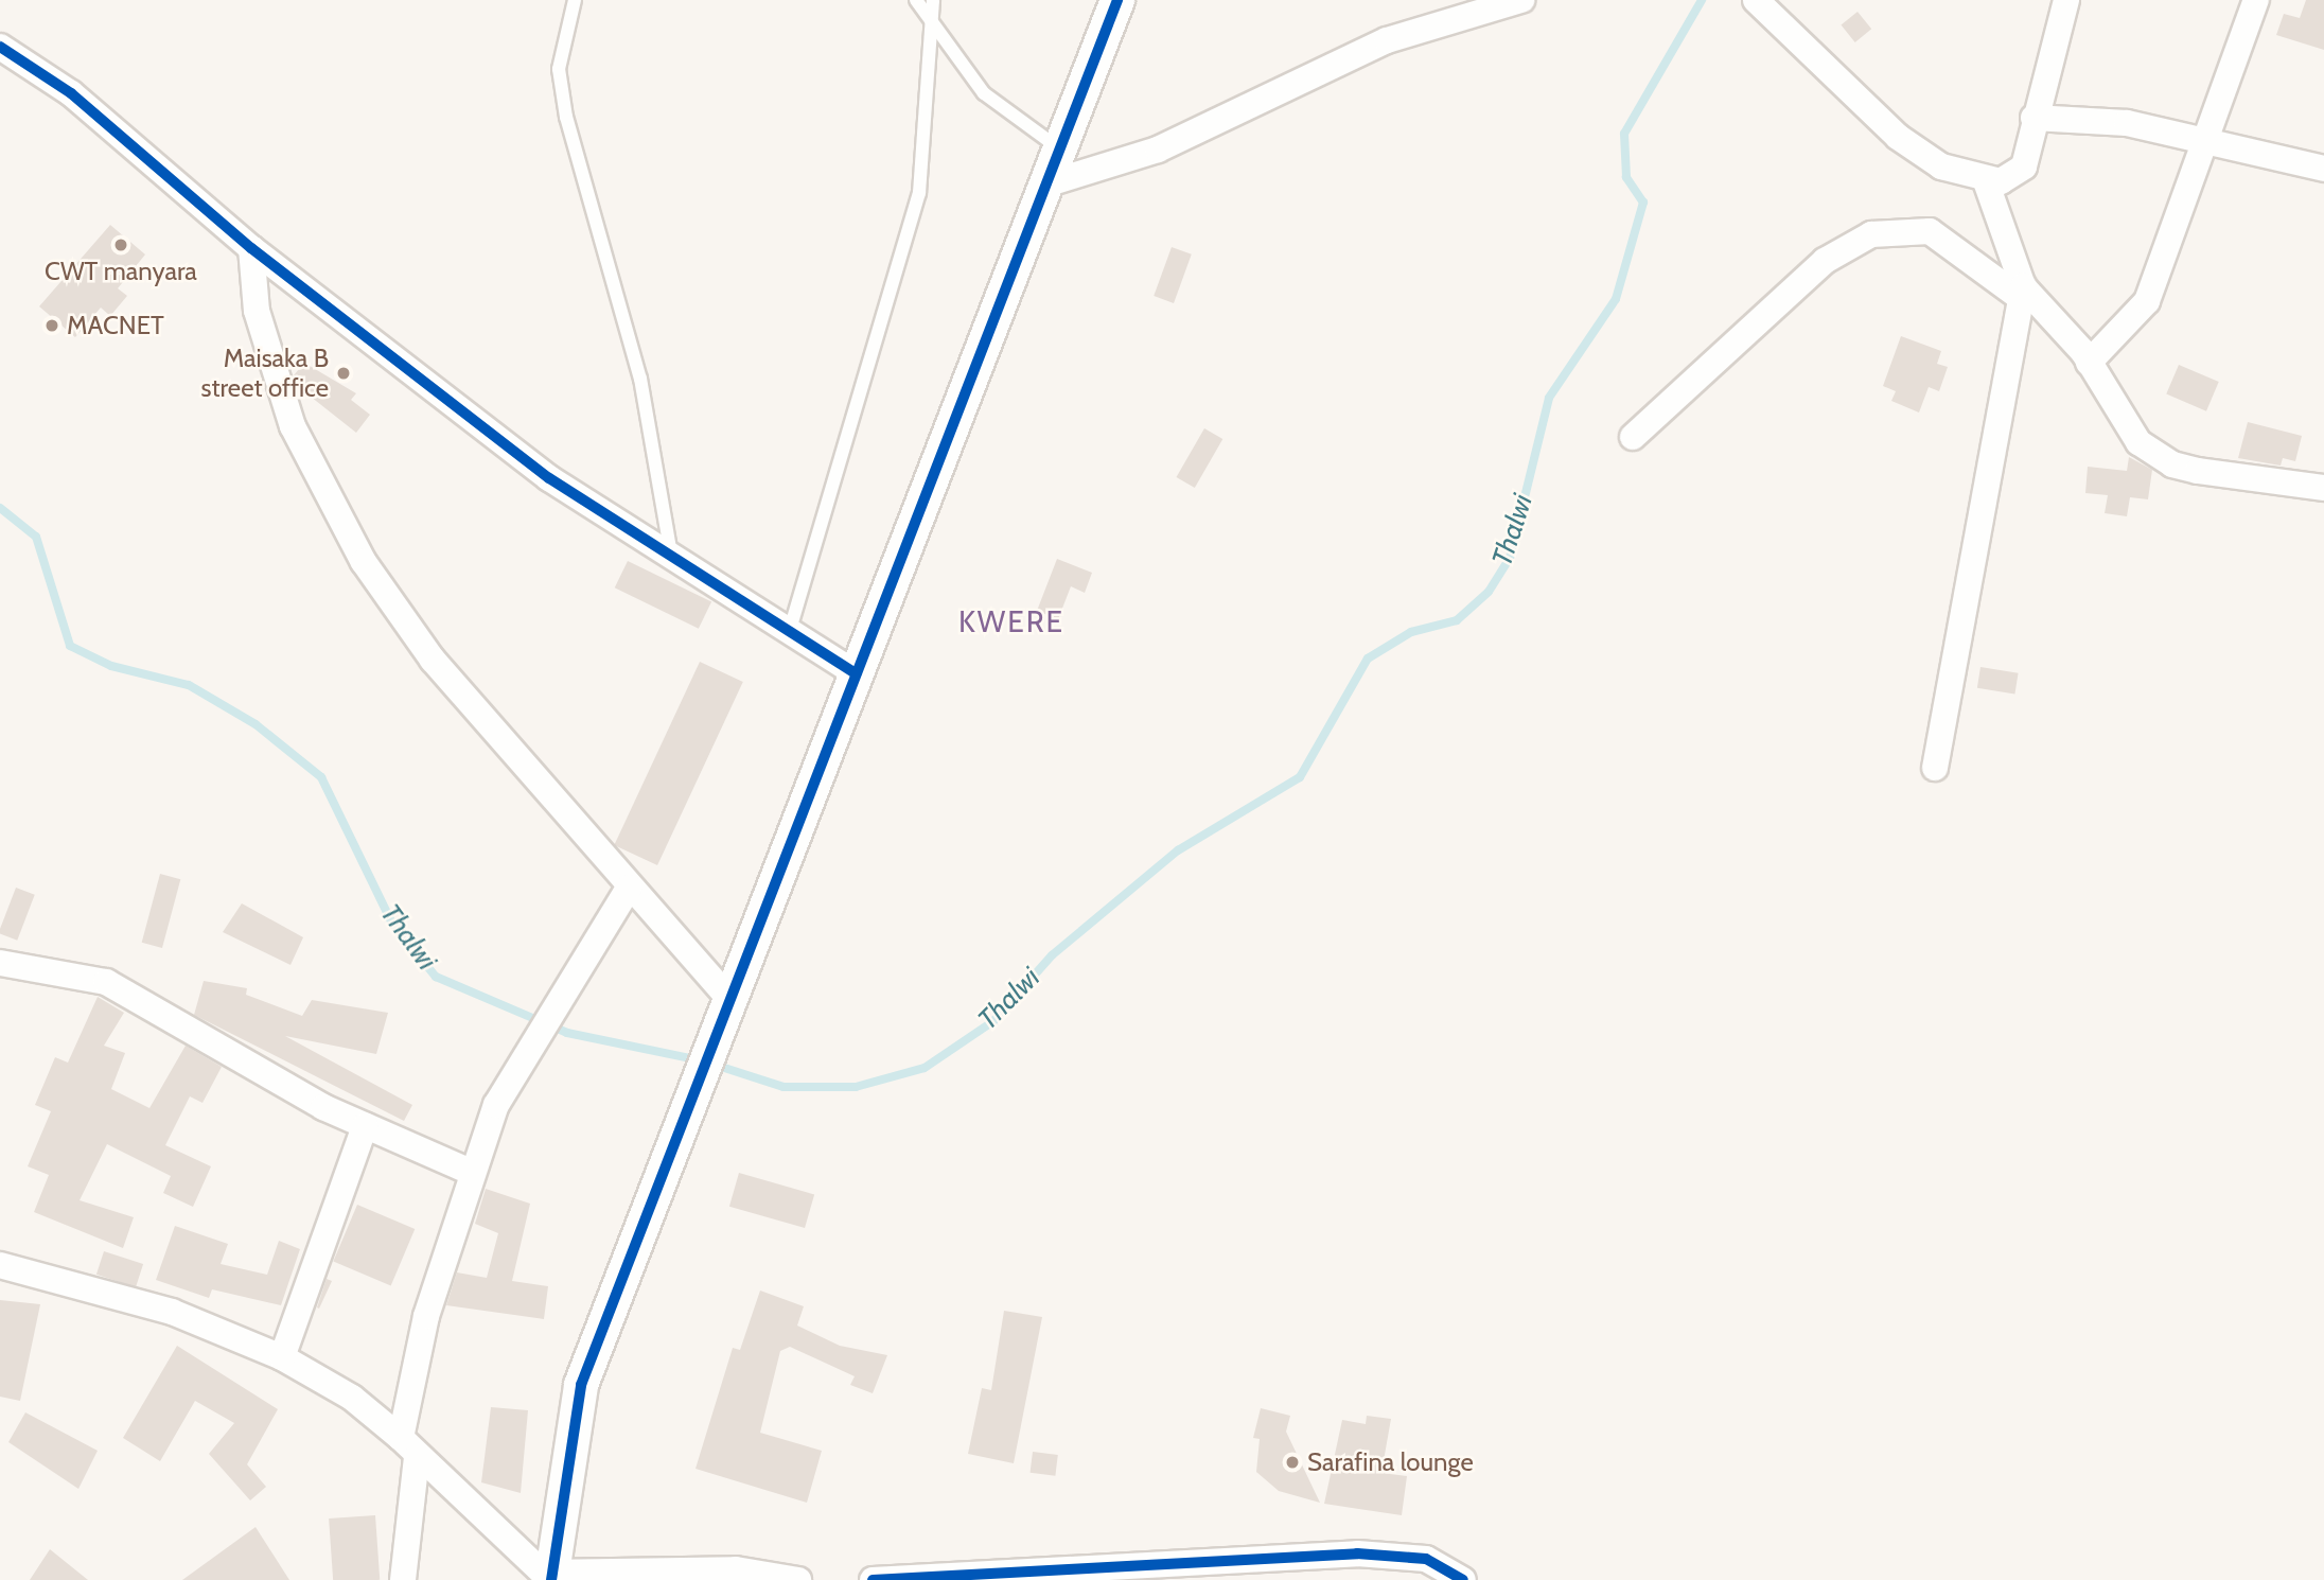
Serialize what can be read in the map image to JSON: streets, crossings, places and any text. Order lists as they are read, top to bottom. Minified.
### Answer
{"districts":["KWERE"],"water":["Thalwi"],"places":["CWT manyara","MACNET","Maisaka B street office","Sarafina lounge"]}
